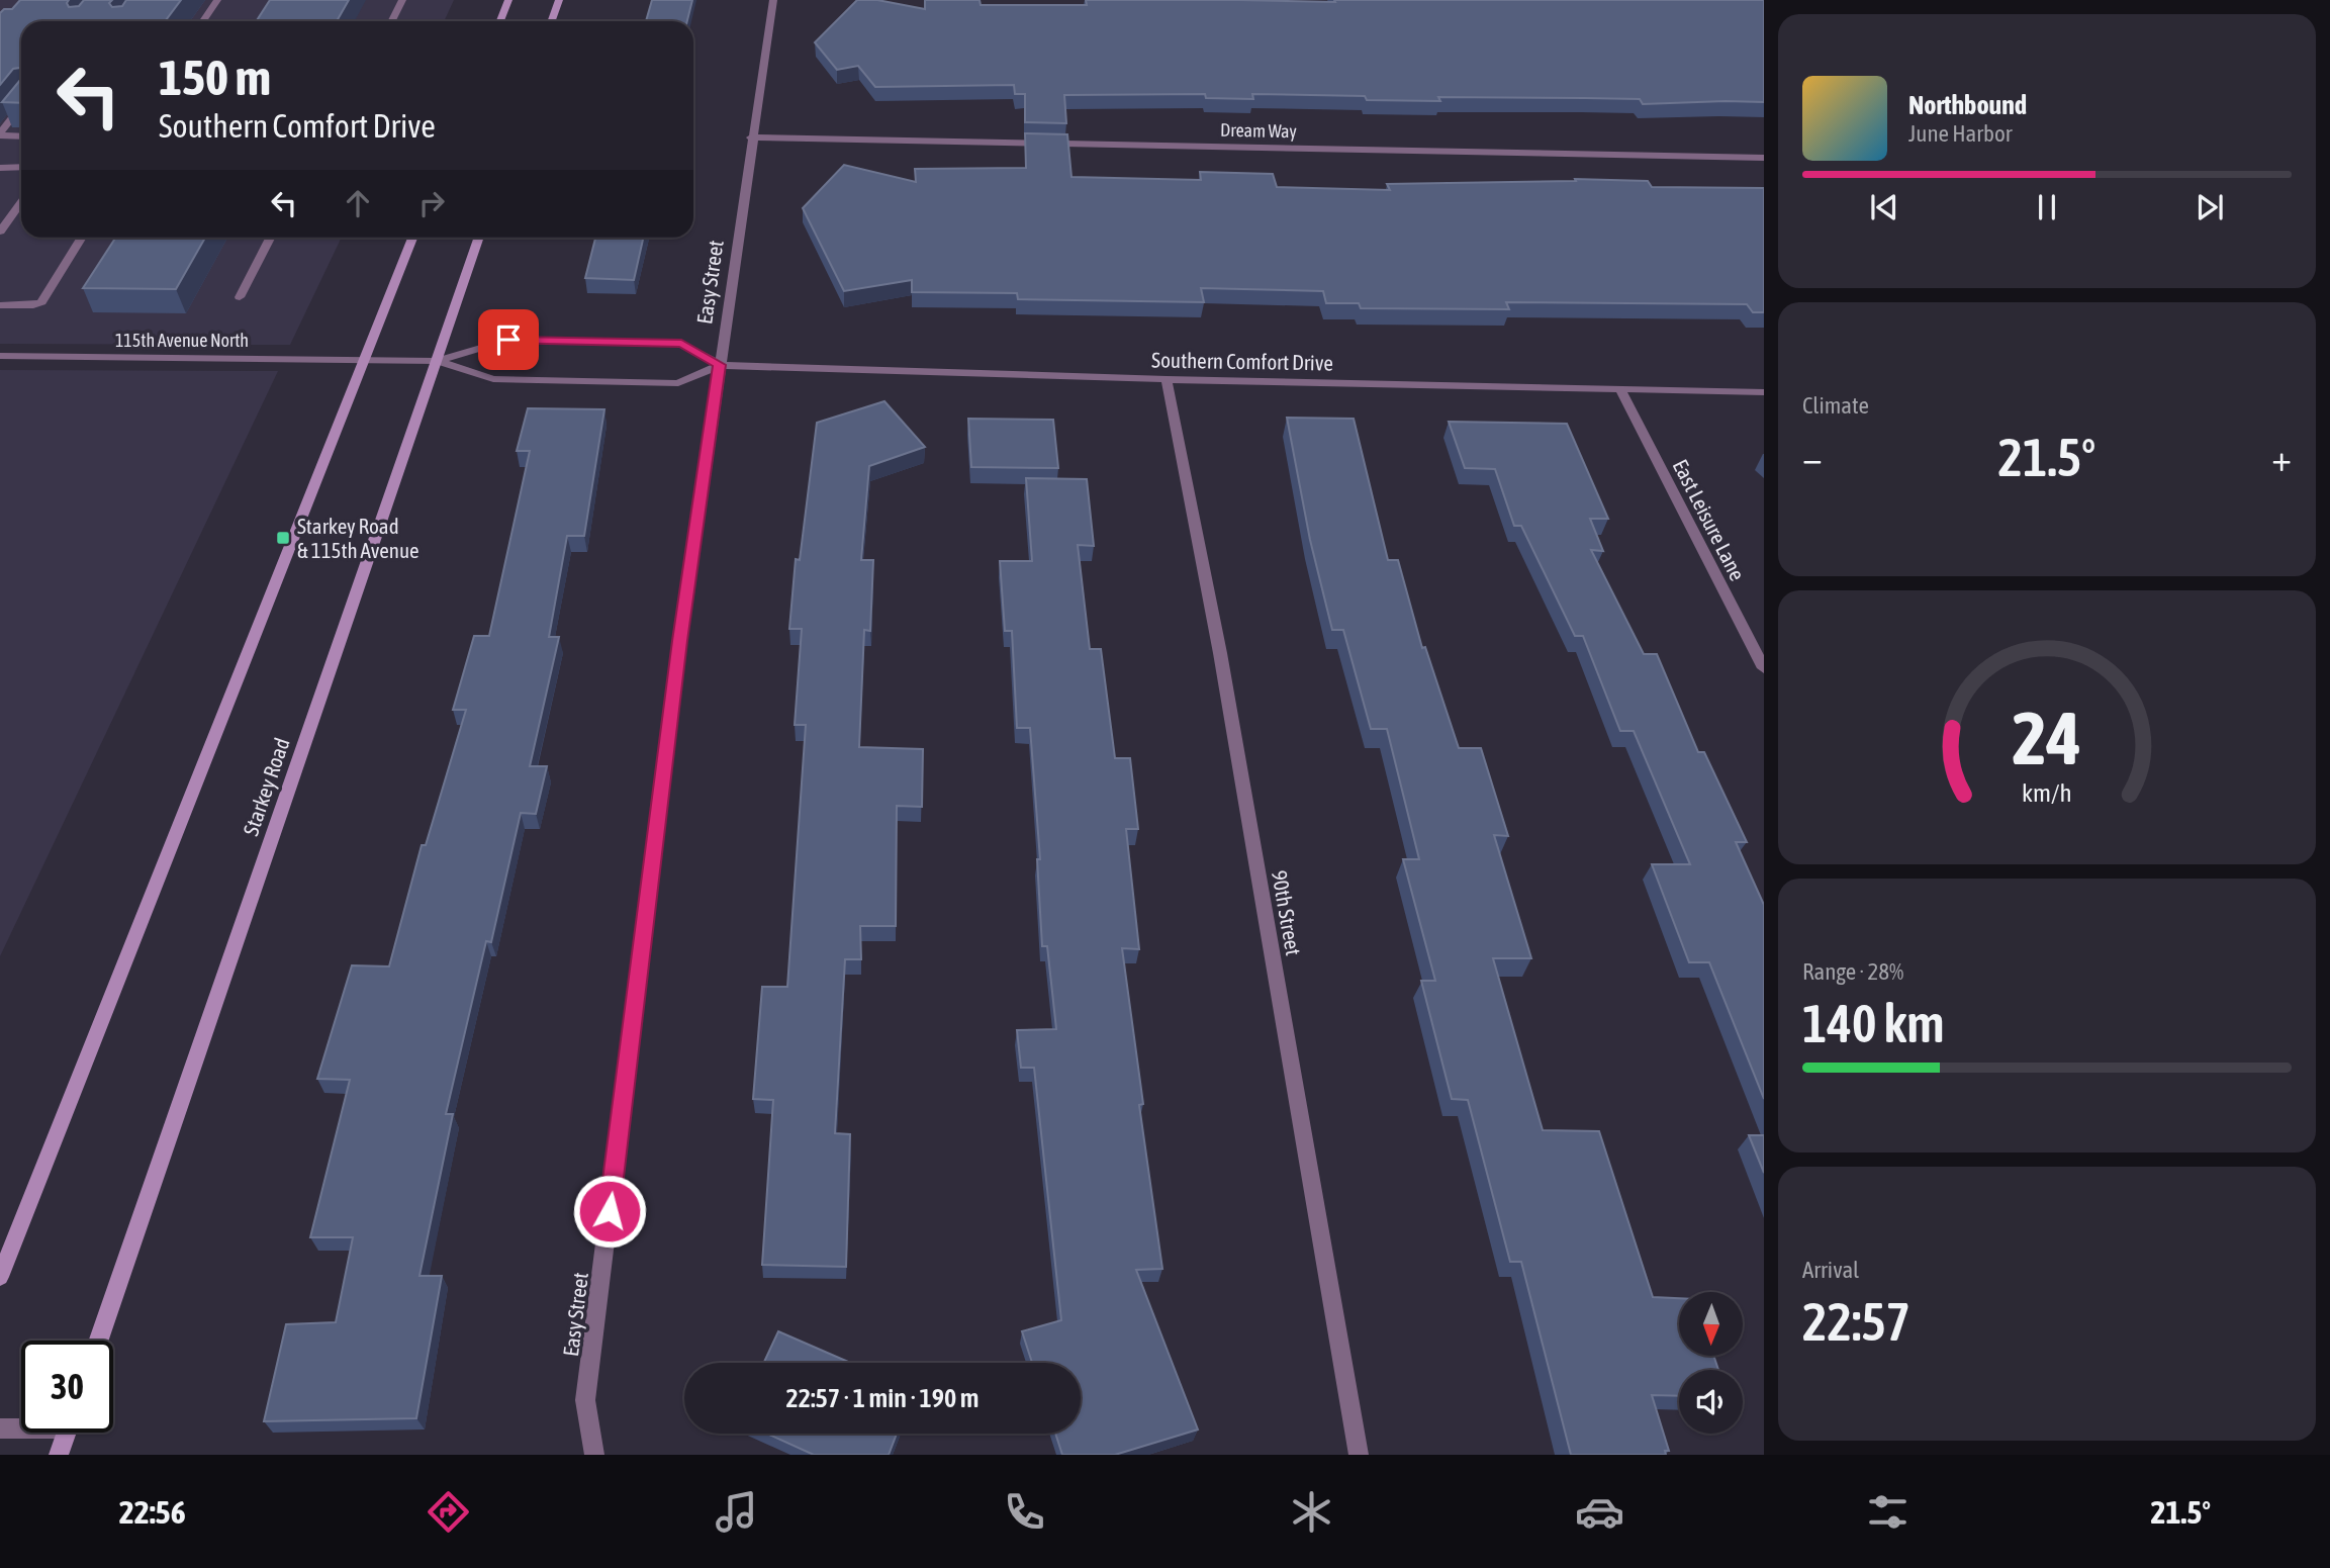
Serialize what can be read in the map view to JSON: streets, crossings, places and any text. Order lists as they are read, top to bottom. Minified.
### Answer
{"streets":{"main road":["Starkey Road"],"street":["Dream Way","Easy Street","115th Avenue North","Southern Comfort Drive","East Leisure Lane","90th Street"]},"crossings":[["Dream Way","Easy Street"],["Easy Street","Southern Comfort Drive"],["115th Avenue North","Southern Comfort Drive"],["Southern Comfort Drive","East Leisure Lane"],["Southern Comfort Drive","Starkey Road"],["Southern Comfort Drive","90th Street"]],"places":{"transit":["Starkey Road & 115th Avenue"]},"north":"bottom","page":{"turn":["150 m","Southern Comfort Drive"],"song":["Northbound","June Harbor"],"tile":["Climate",["Range · 28%","140 km"],["Arrival","22:57"]],"heat":["−","21.5°","+"],"limit":"30","trip":"22:57 · 1 min · 190 m","tabs":["22:56","21.5°"],"gauge":["24","km/h"]}}
